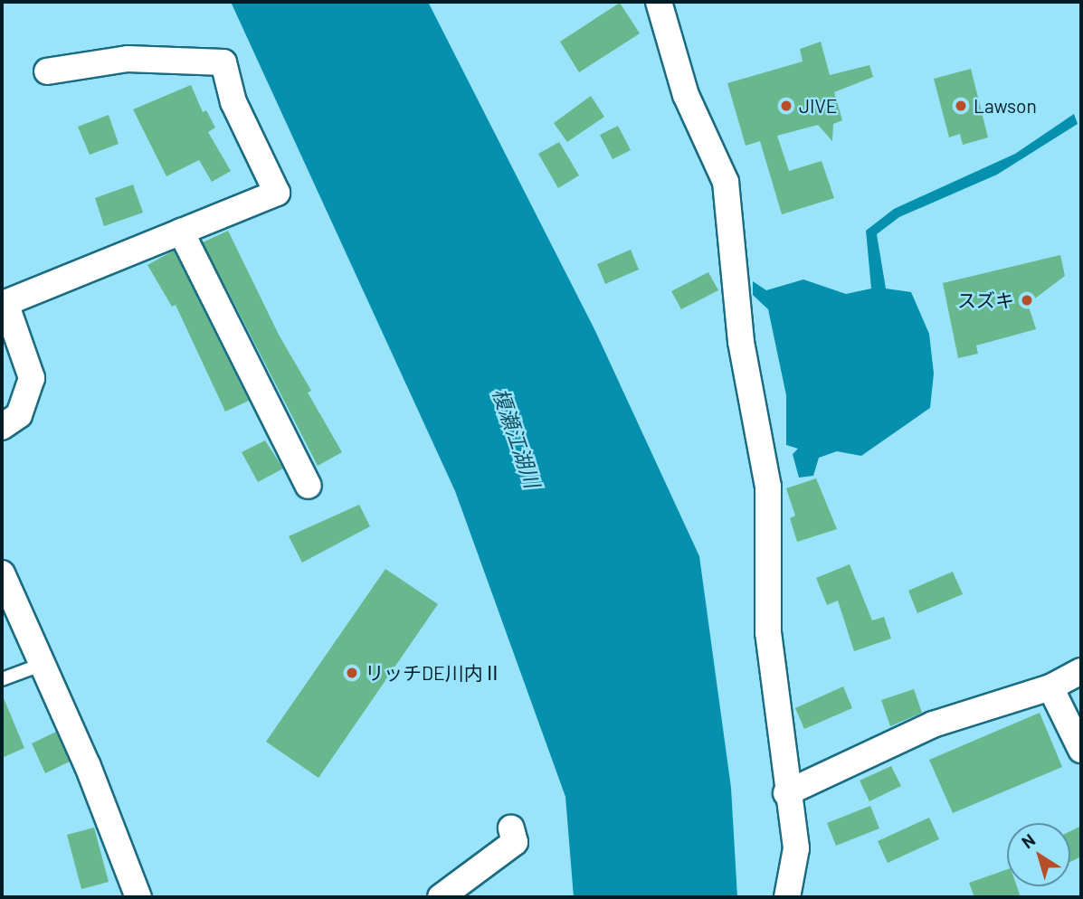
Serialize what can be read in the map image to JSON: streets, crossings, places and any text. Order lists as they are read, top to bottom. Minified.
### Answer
{"water":["榎瀬江湖川"],"places":["JIVE","Lawson","スズキ","リッチDE川内Ⅱ"],"north":"top left"}
